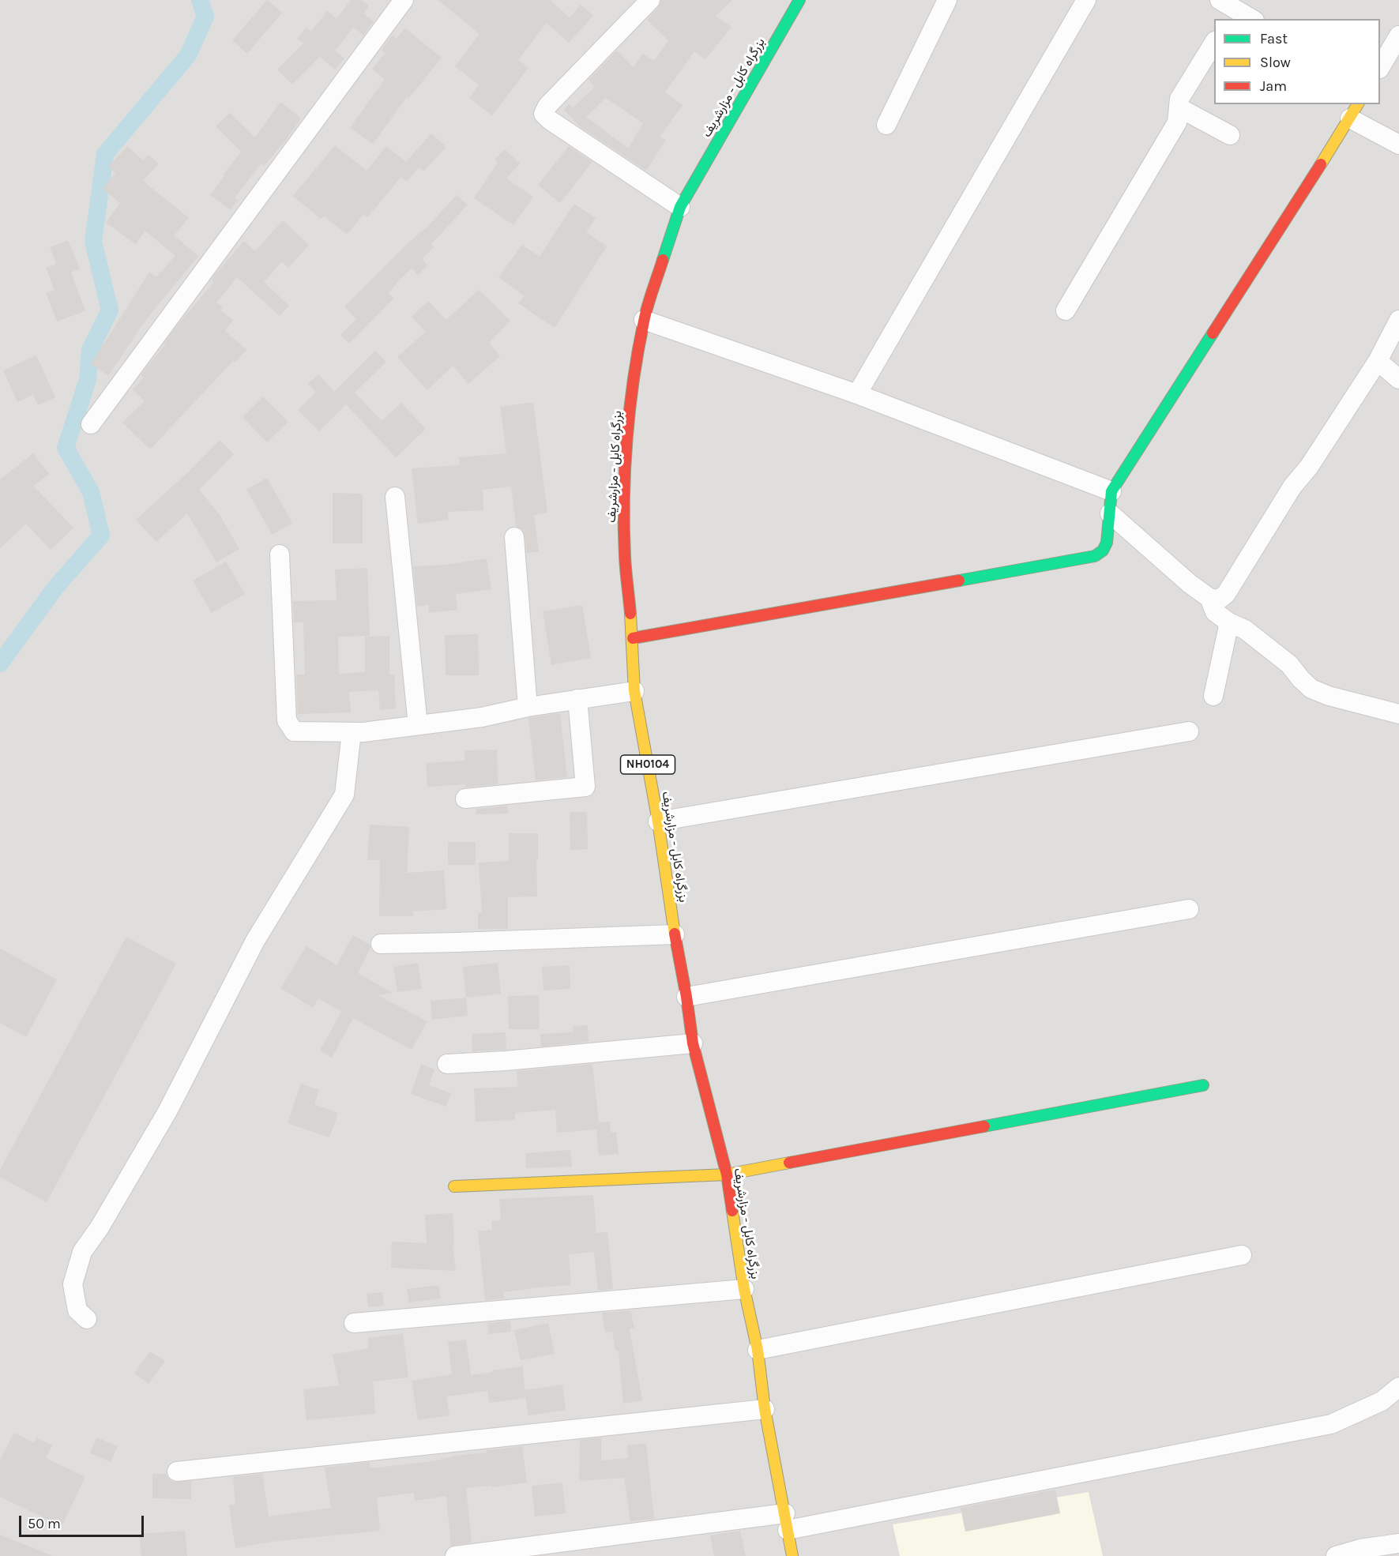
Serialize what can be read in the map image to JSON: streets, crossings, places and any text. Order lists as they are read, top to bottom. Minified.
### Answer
{"streets":{"main road":["بزرگراه کابل - مزارشریف","NH0104"]},"legend":["Fast","Slow","Jam"],"scale_bar":"50 m"}
